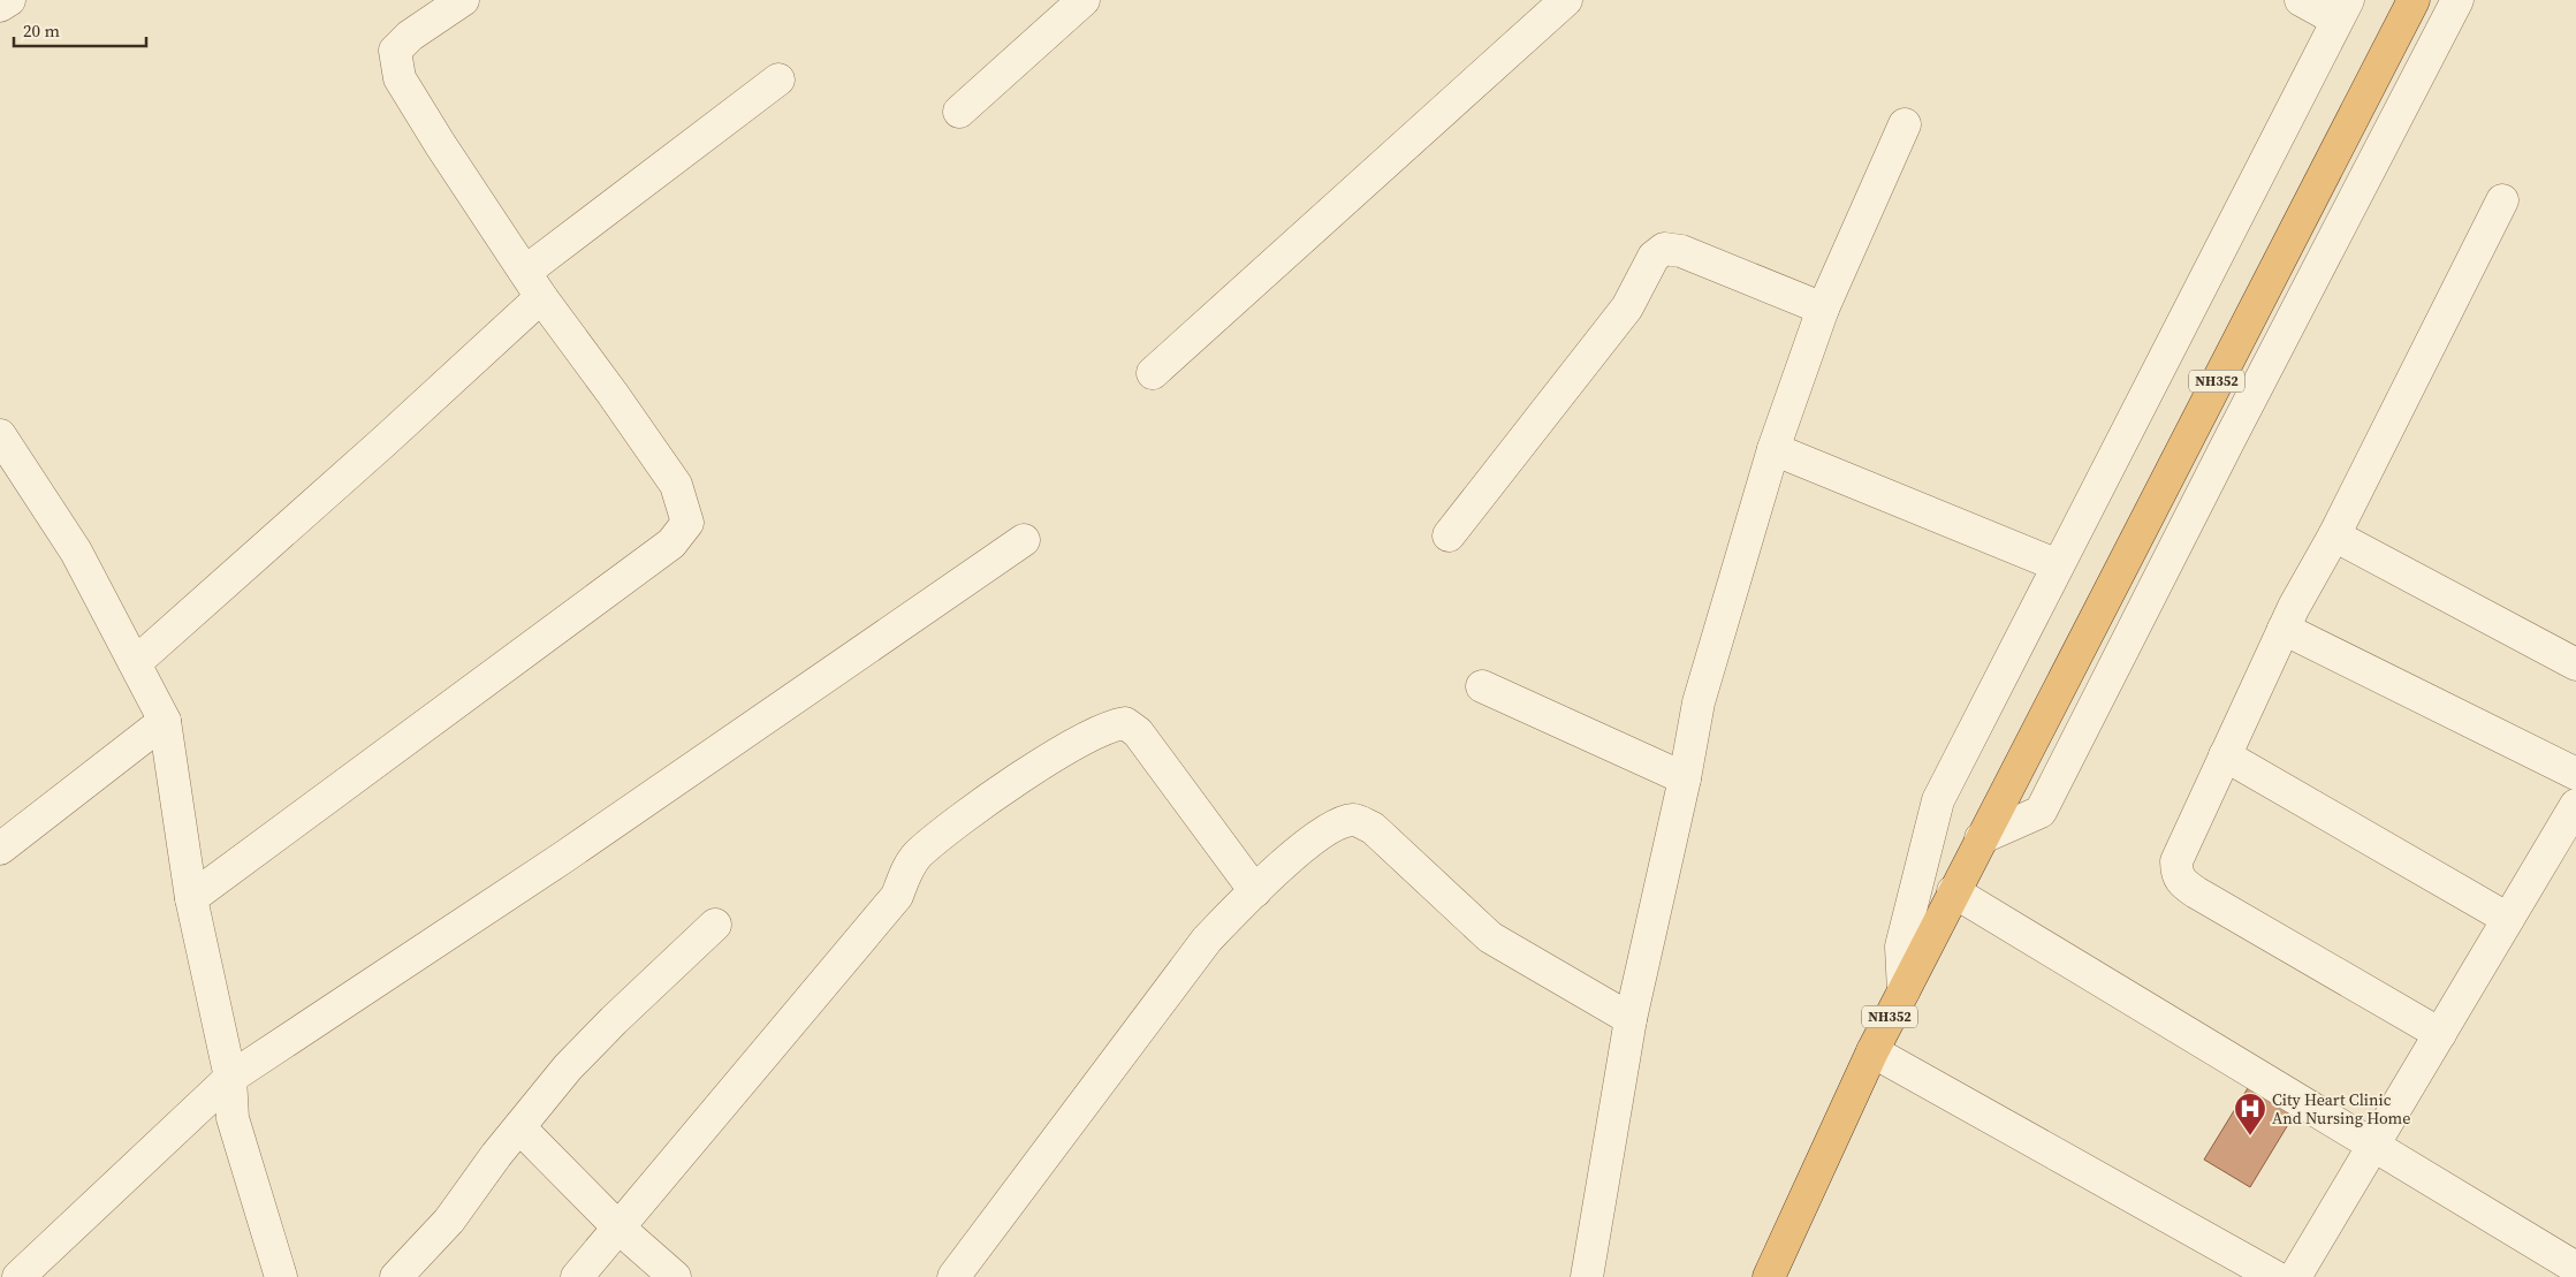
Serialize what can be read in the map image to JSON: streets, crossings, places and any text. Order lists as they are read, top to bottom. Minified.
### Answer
{"streets":{"highway":["NH352"]},"places":{"hospital":["City Heart Clinic And Nursing Home"]},"scale_bar":"20 m"}
